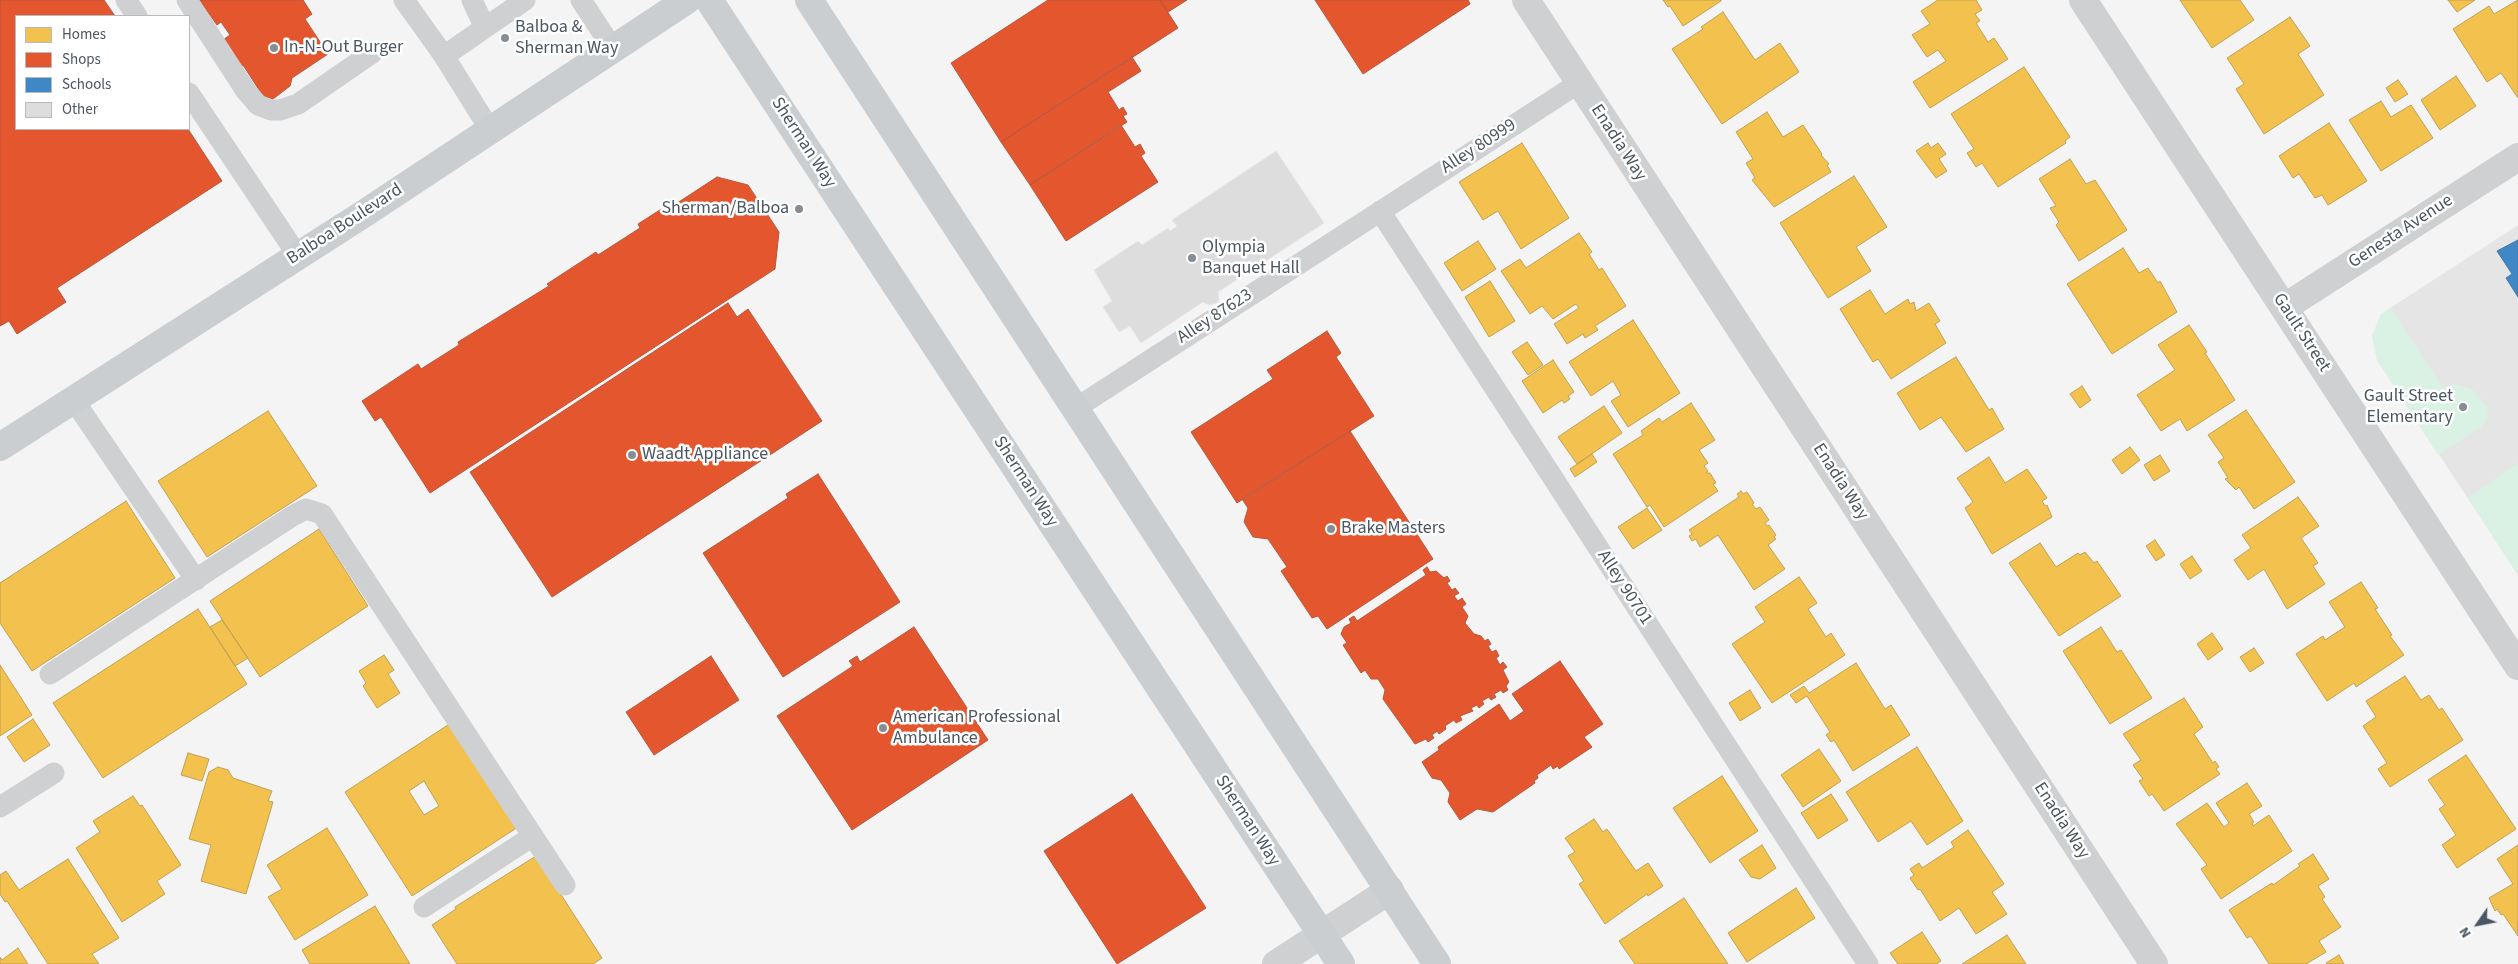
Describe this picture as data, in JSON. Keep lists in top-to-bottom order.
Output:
{
  "streets": {
    "main road": ["Sherman Way", "Balboa Boulevard"],
    "street": ["Enadia Way", "Genesta Avenue", "Gault Street"],
    "lane": ["Alley 80999", "Alley 87623", "Alley 90701"]
  },
  "crossings": [
    ["Enadia Way", "Alley 80999"],
    ["Alley 80999", "Alley 87623"],
    ["Alley 80999", "Alley 90701"],
    ["Genesta Avenue", "Gault Street"],
    ["Alley 87623", "Alley 90701"]
  ],
  "places": [
    "Balboa & Sherman Way",
    "In-N-Out Burger",
    "Sherman/Balboa",
    "Olympia Banquet Hall",
    "Gault Street Elementary",
    "Waadt Appliance",
    "Brake Masters",
    "American Professional Ambulance"
  ],
  "legend": [
    "Homes",
    "Shops",
    "Schools",
    "Other"
  ],
  "north": "bottom left"
}
